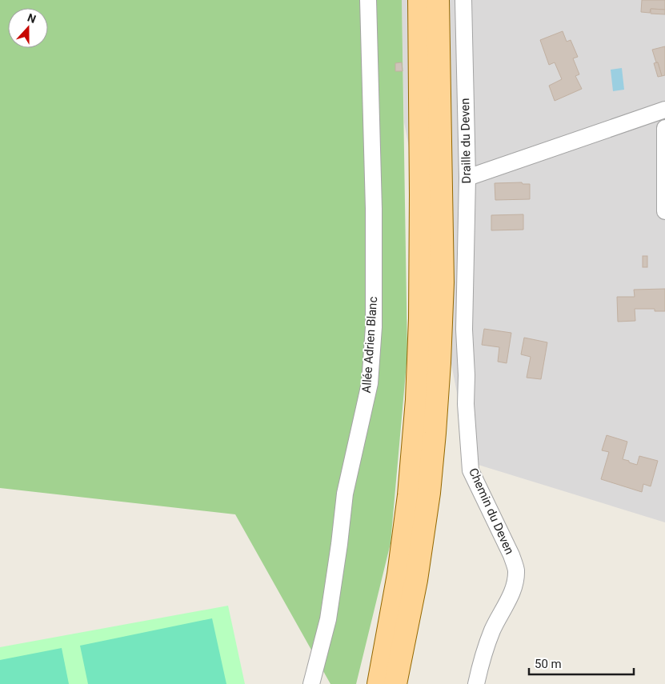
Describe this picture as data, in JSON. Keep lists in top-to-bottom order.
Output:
{
  "streets": {
    "street": ["Draille du Deven", "Allée Adrien Blanc", "Chemin du Deven"]
  },
  "crossings": [
    ["Draille du Deven", "Chemin du Deven"]
  ],
  "scale_bar": "50 m",
  "north": "top"
}
